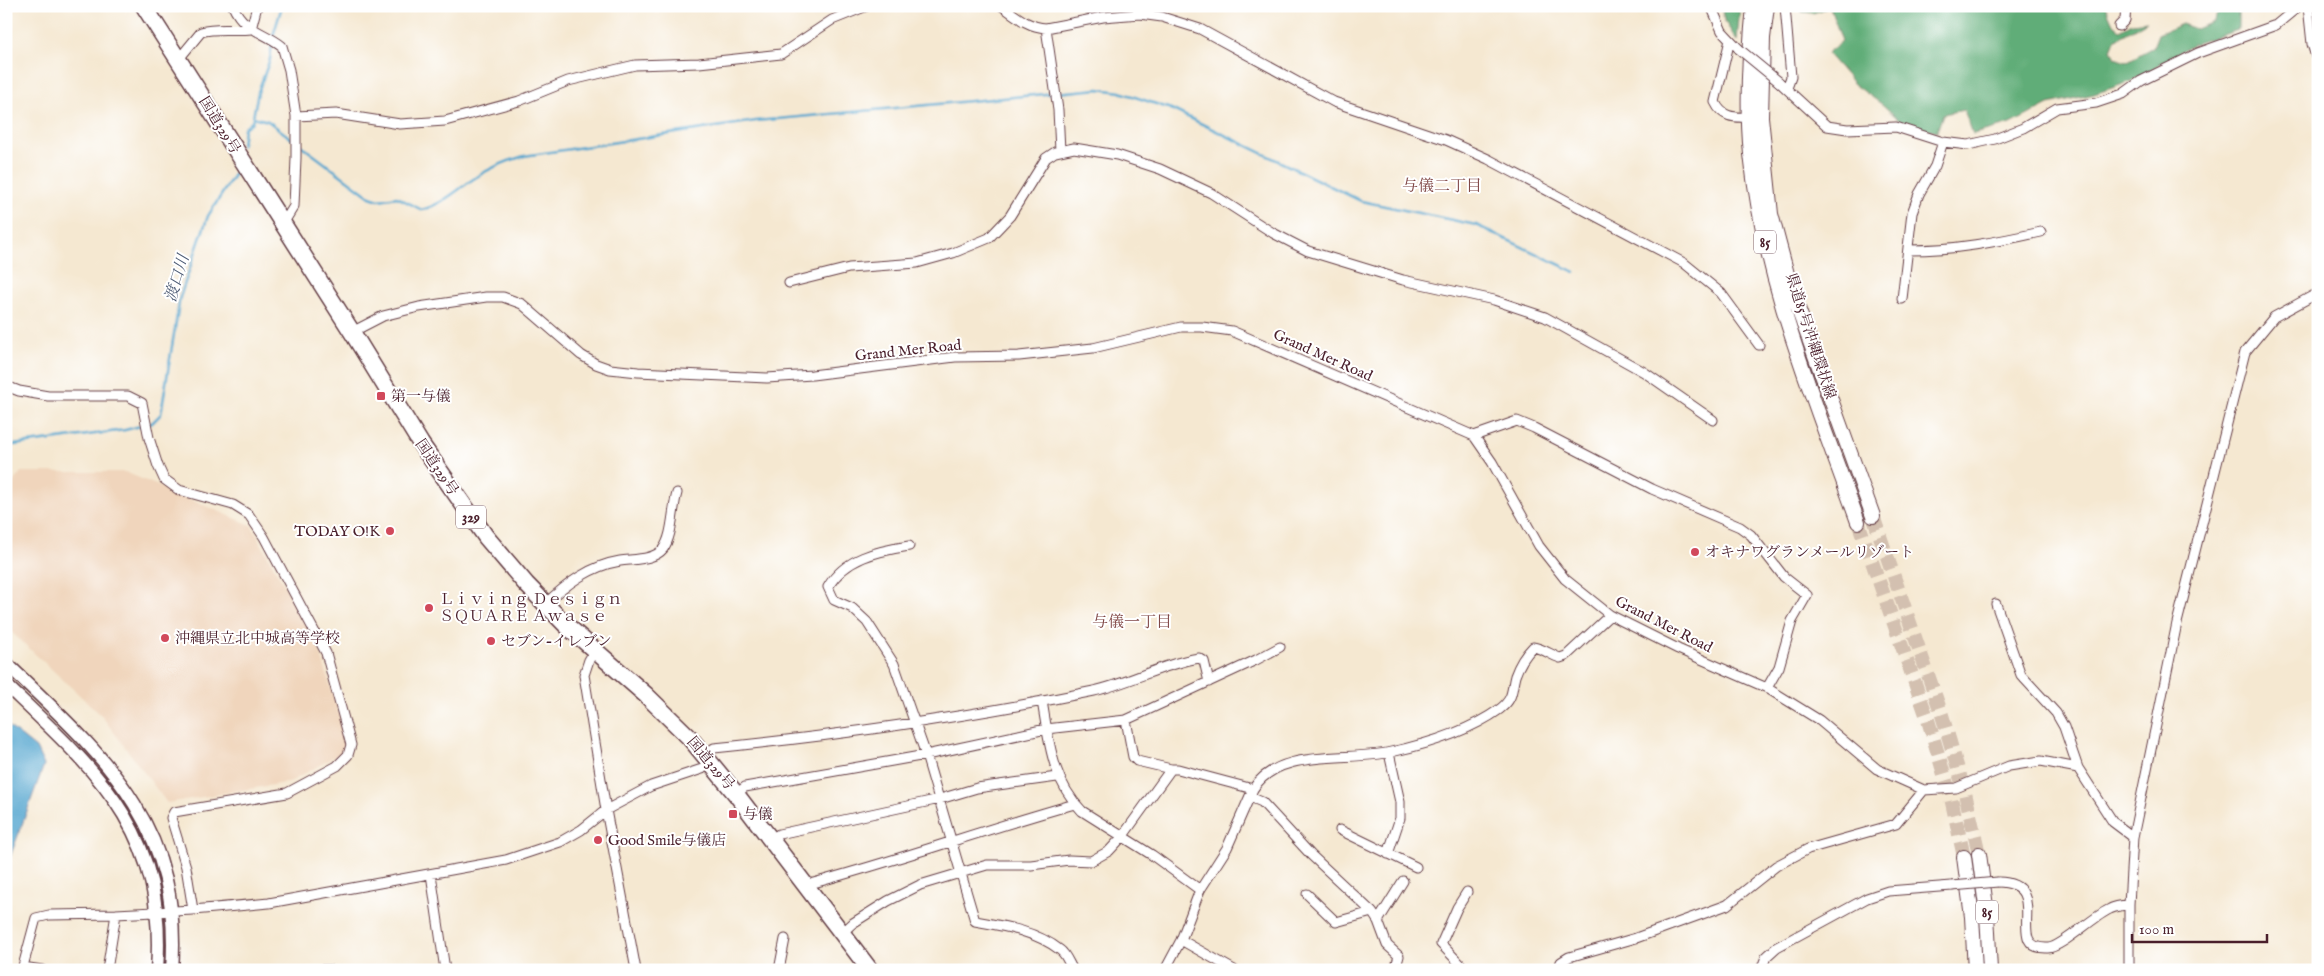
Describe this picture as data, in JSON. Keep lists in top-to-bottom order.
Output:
{
  "streets": {
    "highway": ["国道329号", "329"],
    "main road": ["85", "県道85号沖縄環状線"],
    "street": ["Grand Mer Road"]
  },
  "crossings": [
    ["国道329号", "Grand Mer Road"]
  ],
  "districts": ["与儀二丁目", "与儀一丁目"],
  "water": ["渡口川"],
  "places": {
    "transit": ["第一与儀", "与儀"],
    "other": [
      "TODAY O!K",
      "オキナワグランメールリゾート",
      "Ｌｉｖｉｎｇ Ｄｅｓｉｇｎ ＳＱＵＡＲＥ Ａｗａｓｅ",
      "沖縄県立北中城高等学校",
      "セブン-イレブン",
      "Good Smile与儀店"
    ]
  },
  "scale_bar": "100 m"
}
